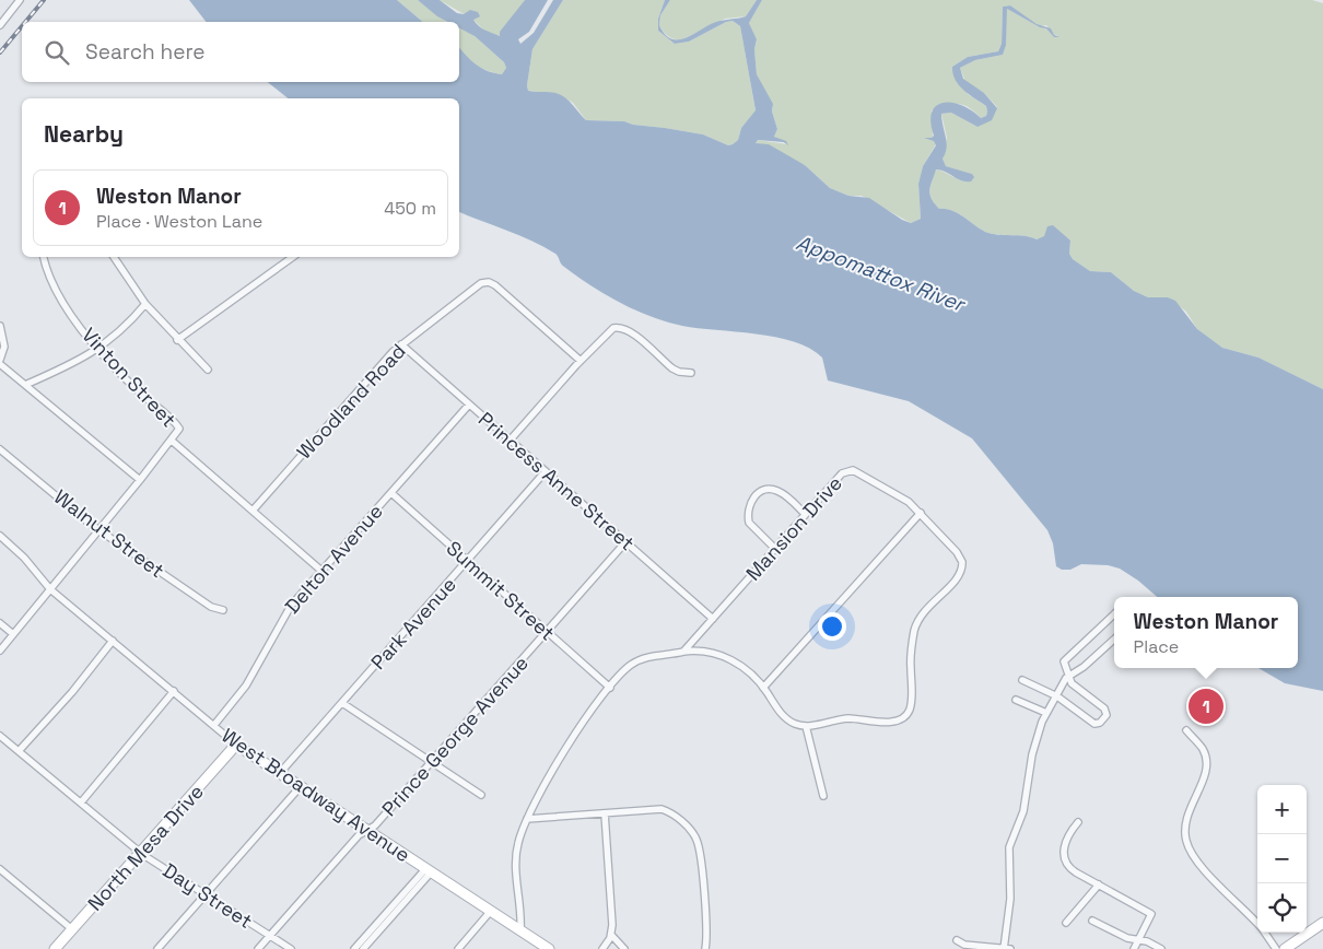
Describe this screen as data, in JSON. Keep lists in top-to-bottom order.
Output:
{
  "streets": {
    "main road": ["West Broadway Avenue", "North Mesa Drive"],
    "street": [
      "Vinton Street",
      "Woodland Road",
      "Princess Anne Street",
      "Mansion Drive",
      "Walnut Street",
      "Delton Avenue",
      "Summit Street",
      "Park Avenue",
      "Prince George Avenue",
      "Day Street"
    ]
  },
  "crossings": [
    ["Vinton Street", "Woodland Road"],
    ["Vinton Street", "Delton Avenue"],
    ["Woodland Road", "Princess Anne Street"],
    ["Princess Anne Street", "Mansion Drive"],
    ["Princess Anne Street", "Delton Avenue"],
    ["Princess Anne Street", "Park Avenue"],
    ["Princess Anne Street", "Prince George Avenue"],
    ["Delton Avenue", "Summit Street"],
    ["Delton Avenue", "West Broadway Avenue"],
    ["Summit Street", "Park Avenue"],
    ["Summit Street", "Prince George Avenue"],
    ["Park Avenue", "West Broadway Avenue"],
    ["Prince George Avenue", "West Broadway Avenue"],
    ["Prince George Avenue", "Day Street"],
    ["West Broadway Avenue", "North Mesa Drive"],
    ["North Mesa Drive", "Day Street"]
  ],
  "water": ["Appomattox River"],
  "page": {
    "search": "Search here",
    "heading": "Nearby",
    "list": [
      {
        "mark": "1",
        "name": "Weston Manor",
        "note": "Place · Weston Lane",
        "value": "450 m"
      }
    ],
    "popup": ["Weston Manor", "Place"],
    "pins": "1",
    "map_buttons": ["+", "−"]
  }
}
